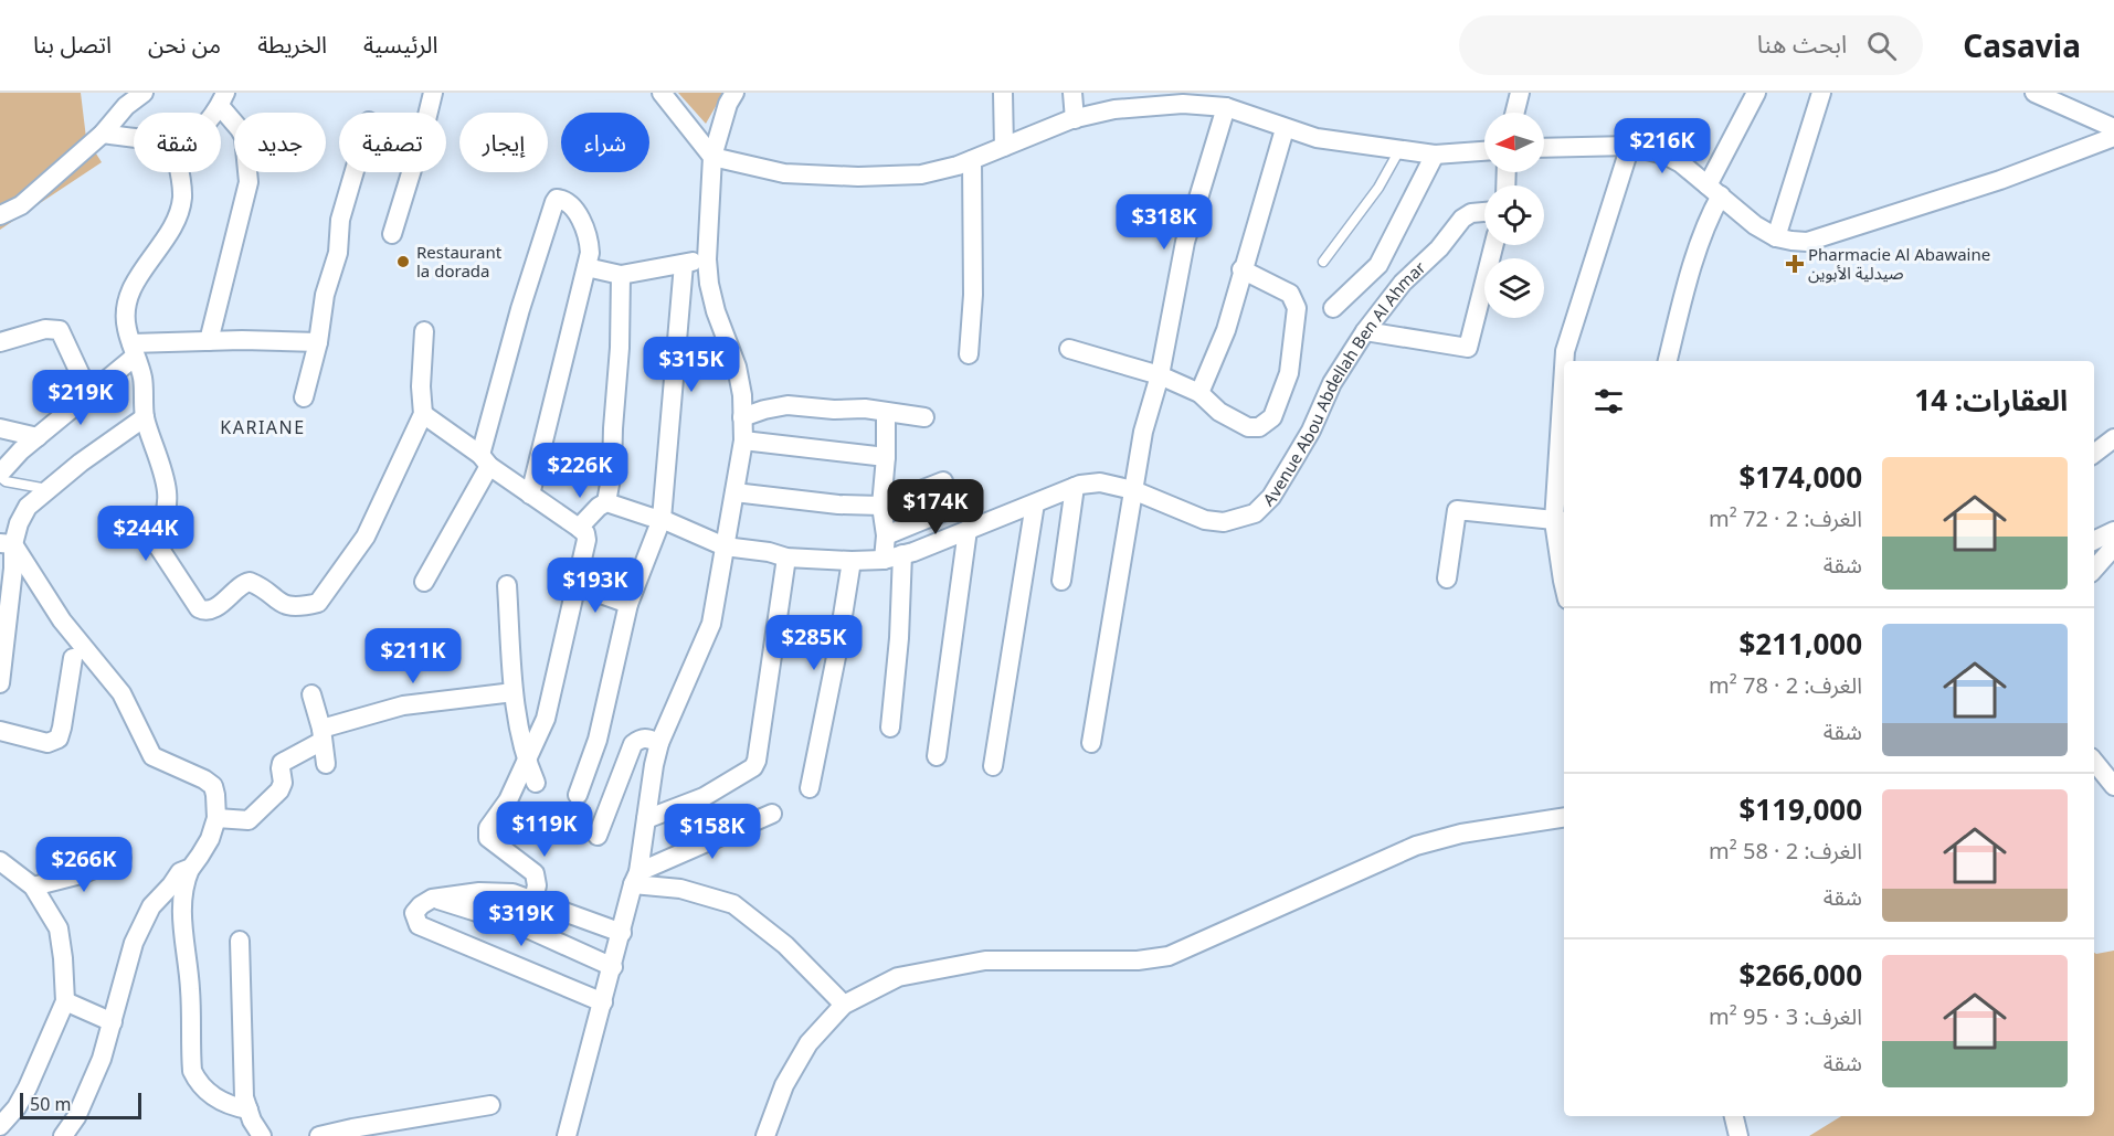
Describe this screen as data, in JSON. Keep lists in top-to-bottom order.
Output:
{
  "streets": {
    "street": ["Avenue Abou Abdellah Ben Al Ahmar"]
  },
  "districts": ["KARIANE"],
  "places": {
    "other": ["Restaurant la dorada"],
    "health": ["Pharmacie Al Abawaine صيدلية الأبوين"]
  },
  "scale_bar": "50 m",
  "north": "left",
  "page": {
    "header": "Casavia",
    "search": "ابحث هنا",
    "nav": [
      "الرئيسية",
      "الخريطة",
      "من نحن",
      "اتصل بنا"
    ],
    "chip": [
      "شراء",
      "إيجار",
      "تصفية",
      "جديد",
      "شقة"
    ],
    "price": [
      "$216K",
      "$318K",
      "$315K",
      "$219K",
      "$226K",
      "$174K",
      "$244K",
      "$193K",
      "$285K",
      "$211K",
      "$119K",
      "$158K",
      "$266K",
      "$319K"
    ],
    "heading": "العقارات: 14",
    "list": [
      {
        "name": "$174,000",
        "note": "الغرف: 2 · 72 m² · شقة"
      },
      {
        "name": "$211,000",
        "note": "الغرف: 2 · 78 m² · شقة"
      },
      {
        "name": "$119,000",
        "note": "الغرف: 2 · 58 m² · شقة"
      },
      {
        "name": "$266,000",
        "note": "الغرف: 3 · 95 m² · شقة"
      }
    ],
    "scale": "50 m"
  }
}
